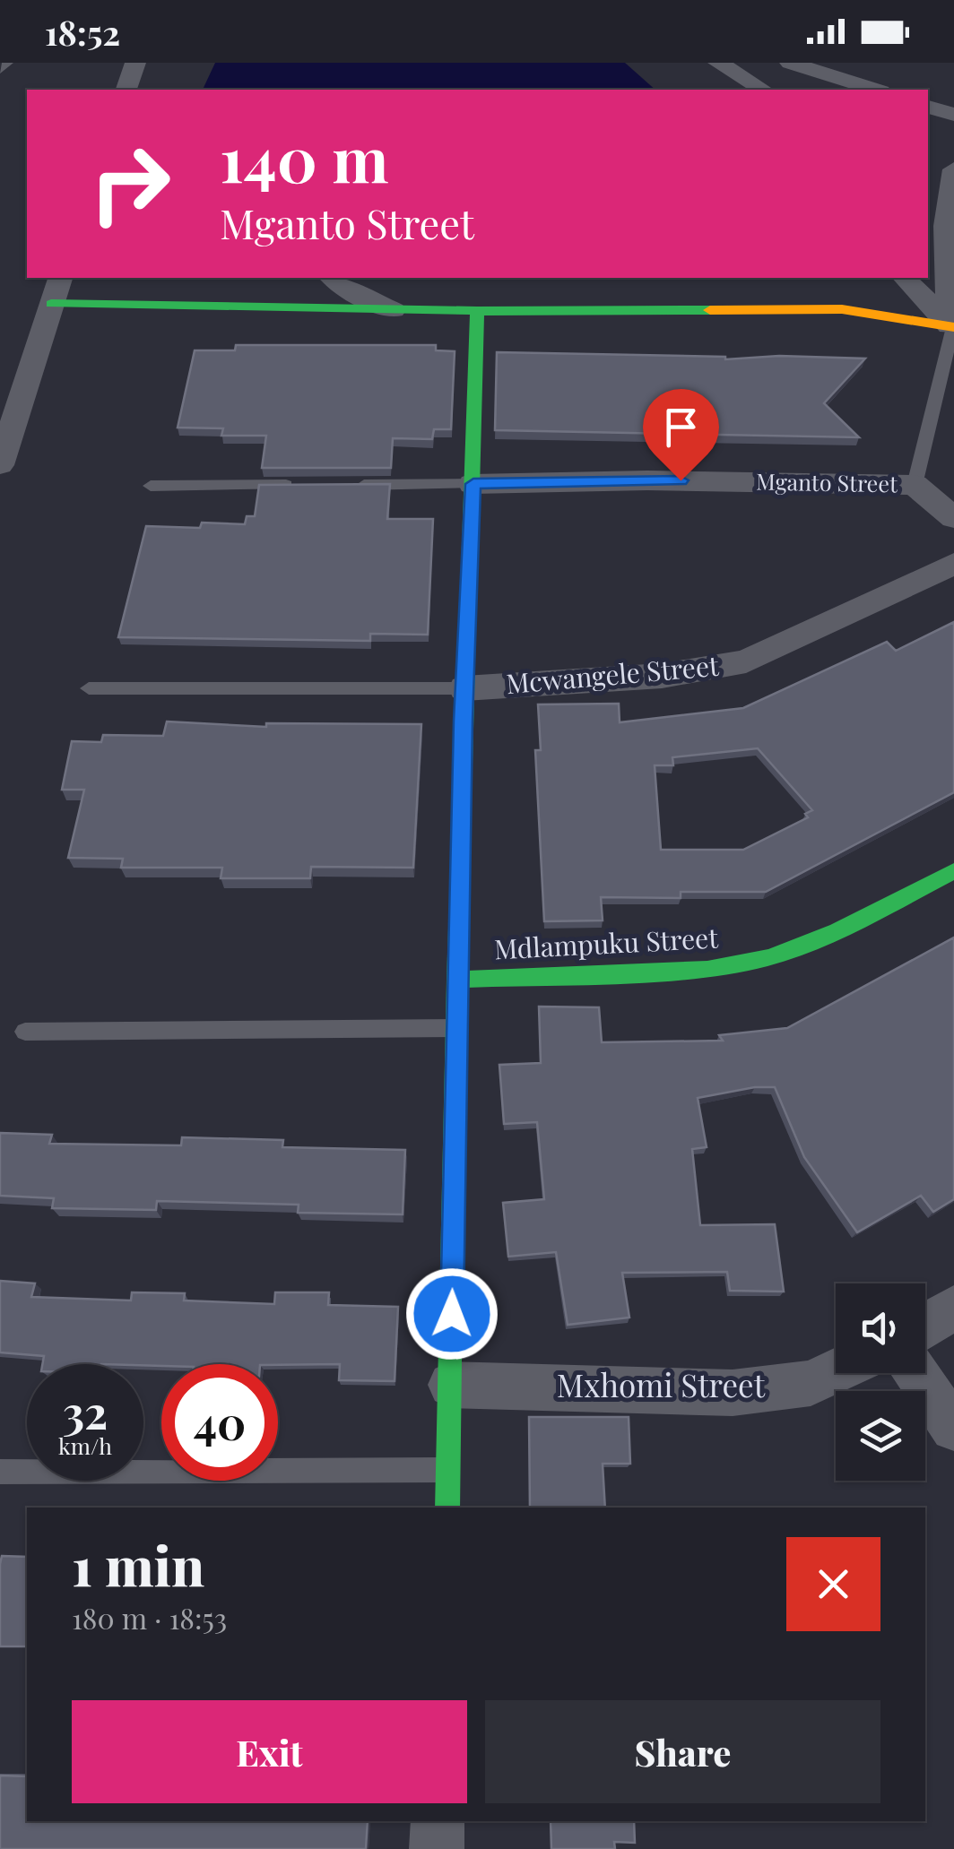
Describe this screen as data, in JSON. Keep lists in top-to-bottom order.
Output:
{
  "streets": {
    "street": [
      "Mganto Street",
      "Mcwangele Street",
      "Mdlampuku Street",
      "Mxhomi Street"
    ]
  },
  "page": {
    "status": "18:52",
    "turn": ["140 m", "Mganto Street"],
    "speed": "32 km/h",
    "limit": "40",
    "heading": ["1 min", "180 m · 18:53"],
    "buttons": ["Exit", "Share"]
  }
}
